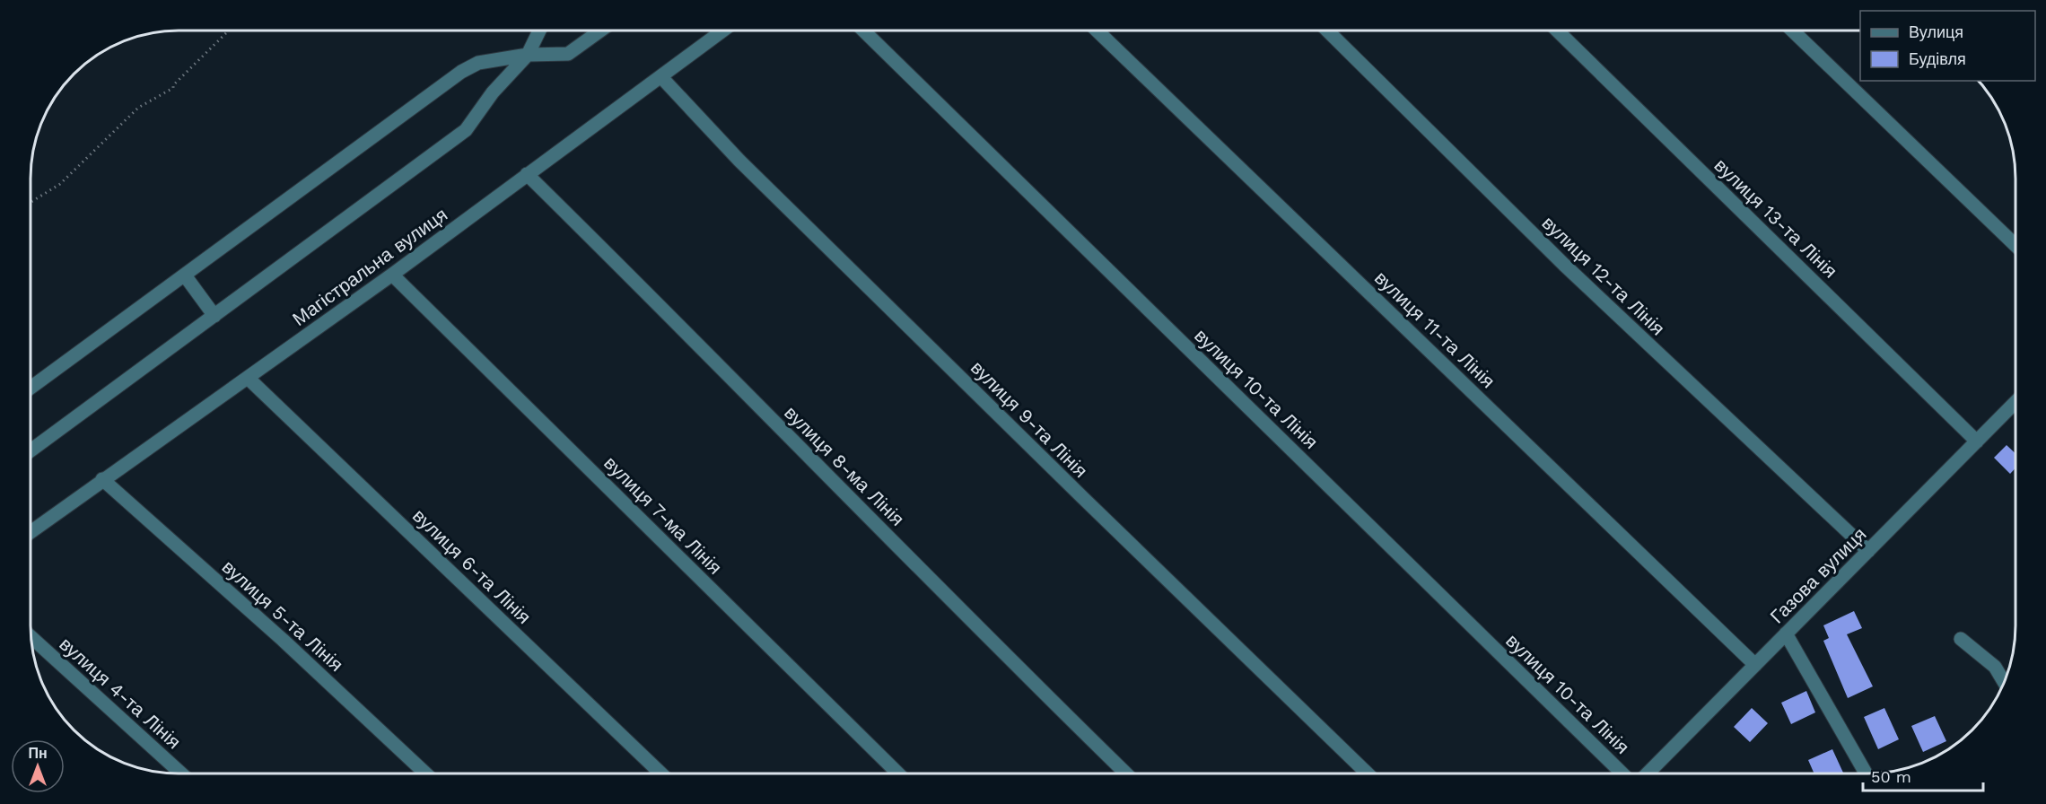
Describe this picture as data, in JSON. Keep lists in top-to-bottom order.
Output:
{
  "streets": {
    "street": [
      "вулиця 13-та Лінія",
      "Магістральна вулиця",
      "вулиця 12-та Лінія",
      "вулиця 11-та Лінія",
      "вулиця 10-та Лінія",
      "вулиця 9-та Лінія",
      "вулиця 8-ма Лінія",
      "вулиця 7-ма Лінія",
      "вулиця 6-та Лінія",
      "Газова вулиця",
      "вулиця 5-та Лінія",
      "вулиця 4-та Лінія"
    ]
  },
  "crossings": [
    ["вулиця 13-та Лінія", "Газова вулиця"],
    ["Магістральна вулиця", "вулиця 9-та Лінія"],
    ["Магістральна вулиця", "вулиця 8-ма Лінія"],
    ["Магістральна вулиця", "вулиця 7-ма Лінія"],
    ["Магістральна вулиця", "вулиця 6-та Лінія"],
    ["Магістральна вулиця", "вулиця 5-та Лінія"],
    ["вулиця 12-та Лінія", "Газова вулиця"],
    ["вулиця 11-та Лінія", "Газова вулиця"]
  ],
  "legend": ["Вулиця", "Будівля"],
  "scale_bar": "50 m",
  "north": "top"
}
